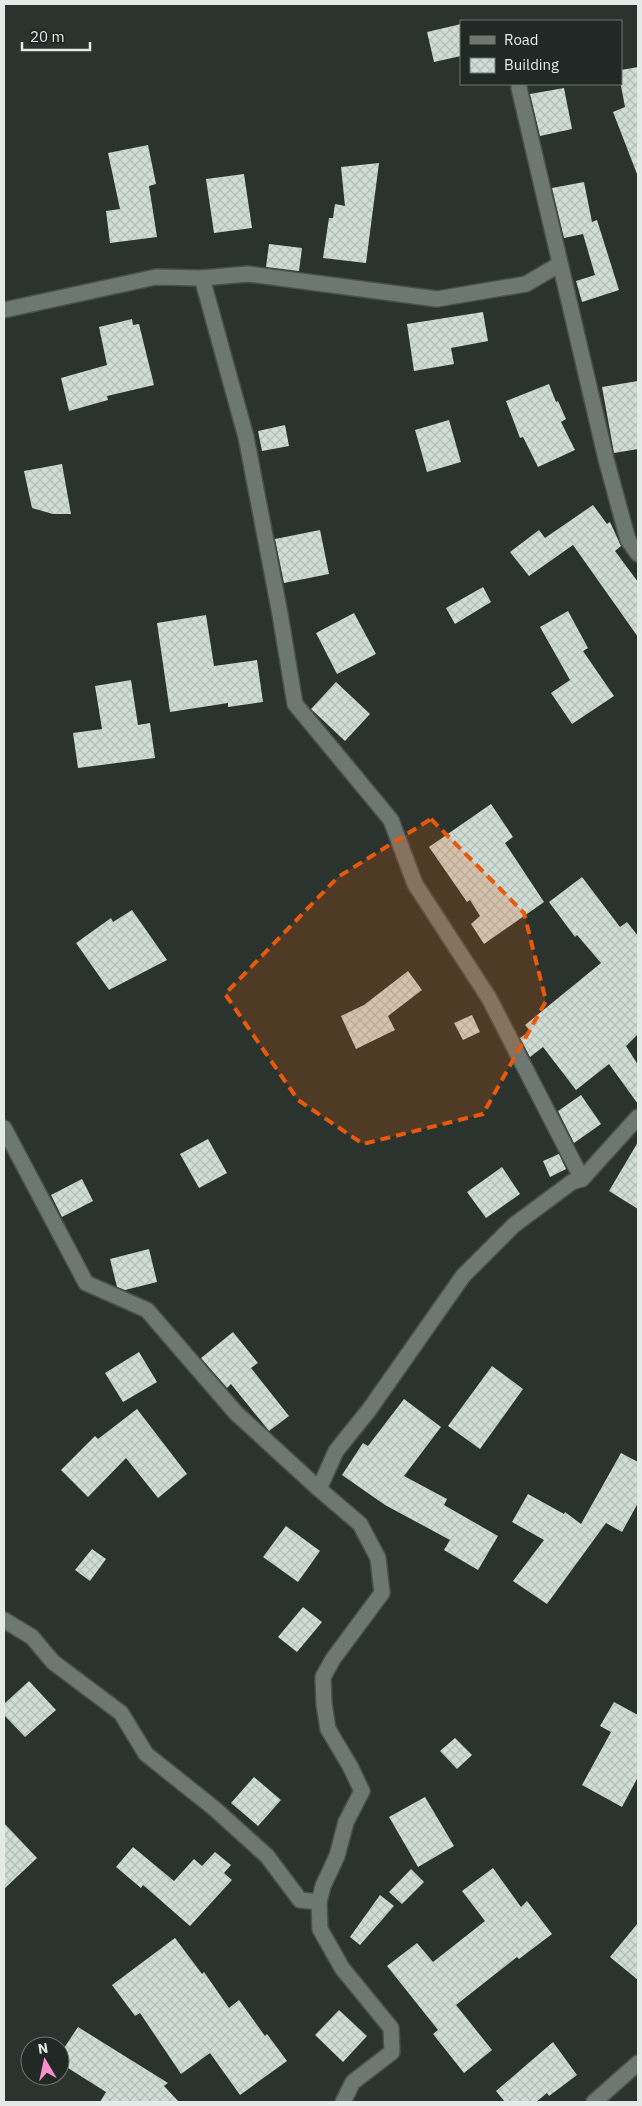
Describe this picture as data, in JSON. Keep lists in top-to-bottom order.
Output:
{
  "legend": ["Road", "Building"],
  "scale_bar": "20 m",
  "north": "top"
}
